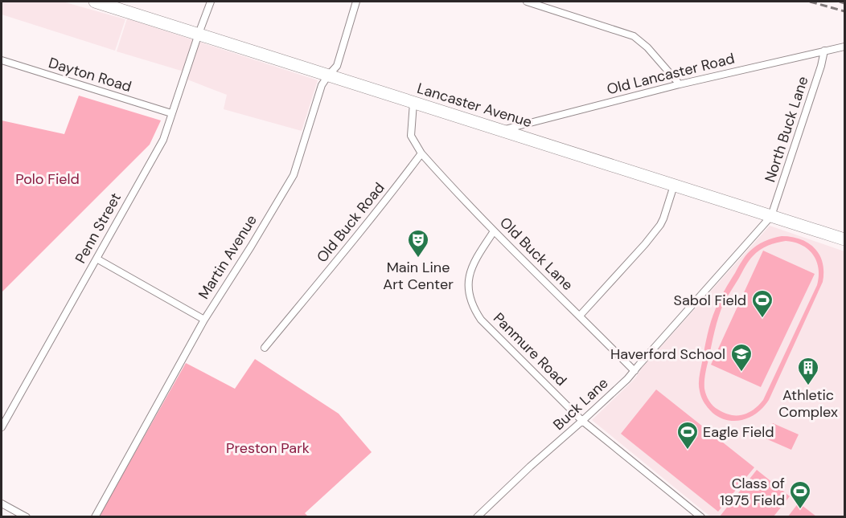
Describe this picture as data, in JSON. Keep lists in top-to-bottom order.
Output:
{
  "streets": {
    "highway": ["Lancaster Avenue"],
    "street": [
      "Old Lancaster Road",
      "Dayton Road",
      "North Buck Lane",
      "Old Buck Road",
      "Penn Street",
      "Old Buck Lane",
      "Martin Avenue",
      "Panmure Road",
      "Buck Lane"
    ]
  },
  "crossings": [
    ["Old Lancaster Road", "Lancaster Avenue"],
    ["Old Lancaster Road", "North Buck Lane"],
    ["Dayton Road", "Penn Street"],
    ["Lancaster Avenue", "North Buck Lane"],
    ["Lancaster Avenue", "Penn Street"],
    ["Lancaster Avenue", "Martin Avenue"],
    ["Lancaster Avenue", "Buck Lane"],
    ["North Buck Lane", "Buck Lane"],
    ["Old Buck Road", "Old Buck Lane"],
    ["Old Buck Lane", "Panmure Road"],
    ["Old Buck Lane", "Buck Lane"],
    ["Panmure Road", "Buck Lane"]
  ],
  "parks": ["Polo Field", "Preston Park"],
  "places": {
    "theatre": ["Main Line Art Center"],
    "sports": ["Sabol Field", "Eagle Field", "Class of 1975 Field"],
    "school or university": ["Haverford School"],
    "building": ["Athletic Complex"]
  }
}
